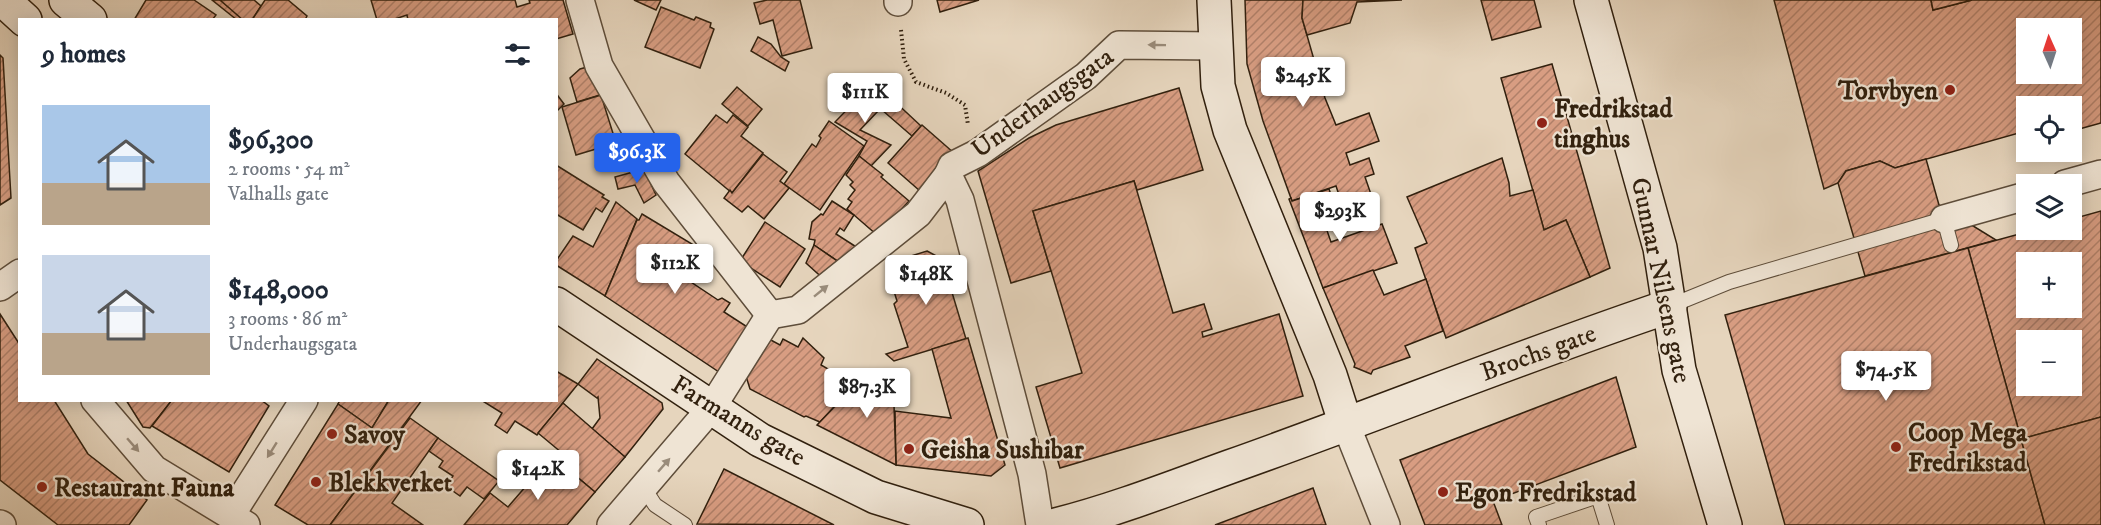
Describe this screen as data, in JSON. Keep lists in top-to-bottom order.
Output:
{
  "streets": {
    "street": [
      "Underhaugsgata",
      "Gunnar Nilsens gate",
      "Brochs gate",
      "Farmanns gate"
    ]
  },
  "crossings": [
    ["Gunnar Nilsens gate", "Brochs gate"]
  ],
  "places": [
    "Torvbyen",
    "Fredrikstad tinghus",
    "Savoy",
    "Coop Mega Fredrikstad",
    "Geisha Sushibar",
    "Blekkverket",
    "Restaurant Fauna",
    "Egon Fredrikstad"
  ],
  "north": "top",
  "page": {
    "map_buttons": ["+", "−"],
    "heading": "9 homes",
    "price": [
      "$245K",
      "$111K",
      "$96.3K",
      "$293K",
      "$112K",
      "$148K",
      "$74.5K",
      "$87.3K",
      "$142K"
    ],
    "list": [
      {
        "name": "$96,300",
        "note": "2 rooms · 54 m² · Valhalls gate"
      },
      {
        "name": "$148,000",
        "note": "3 rooms · 86 m² · Underhaugsgata"
      }
    ]
  }
}
